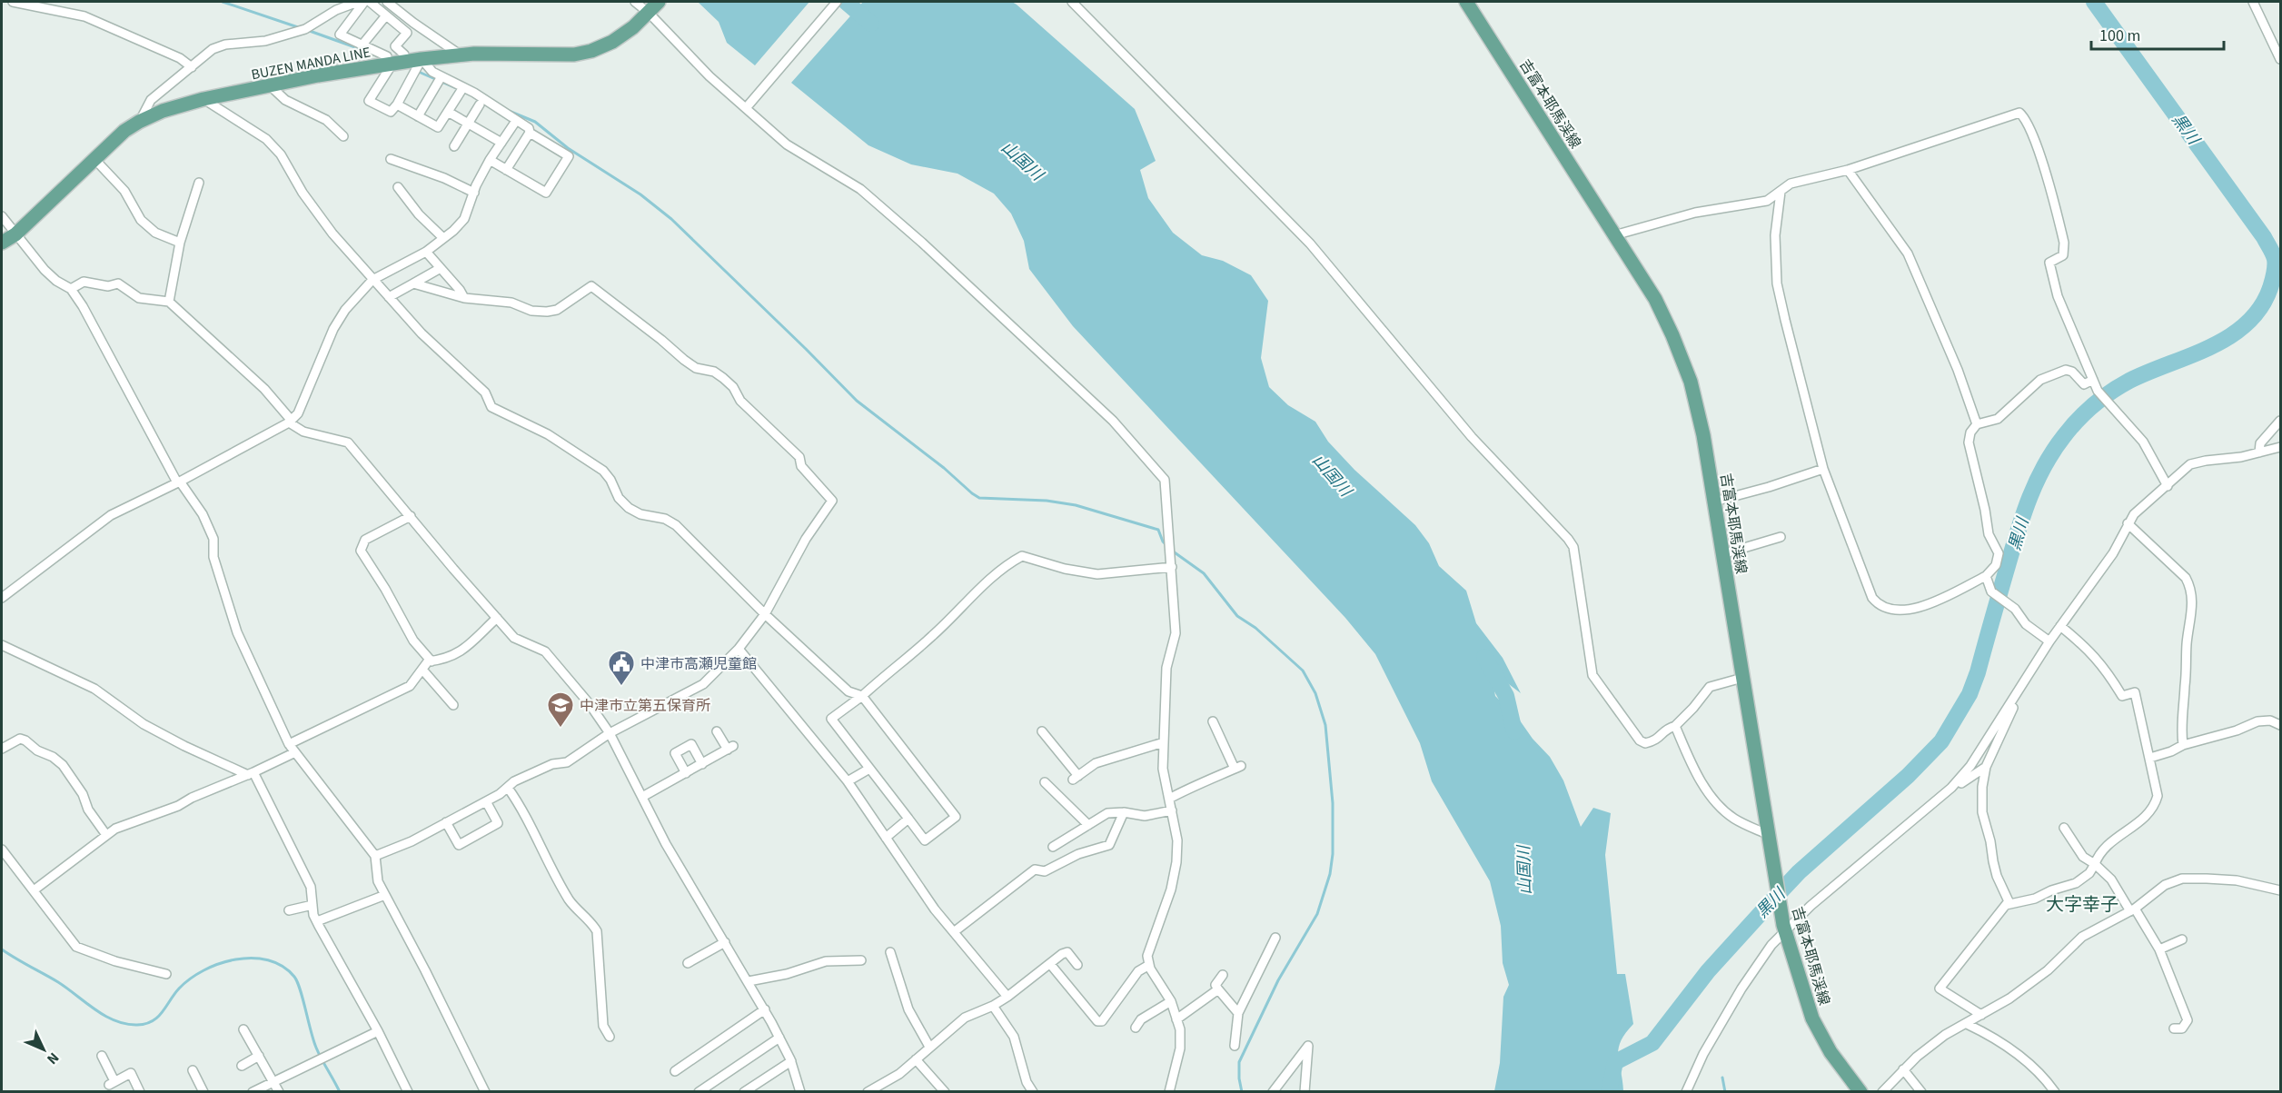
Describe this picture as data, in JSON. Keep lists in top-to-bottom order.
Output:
{
  "streets": {
    "main road": ["BUZEN MANDA LINE", "吉富本耶馬渓線"]
  },
  "districts": ["大字幸子"],
  "water": ["黒川", "山国川"],
  "places": {
    "public building": ["中津市高瀬児童館"],
    "school or university": ["中津市立第五保育所"]
  },
  "scale_bar": "100 m",
  "north": "bottom right"
}
